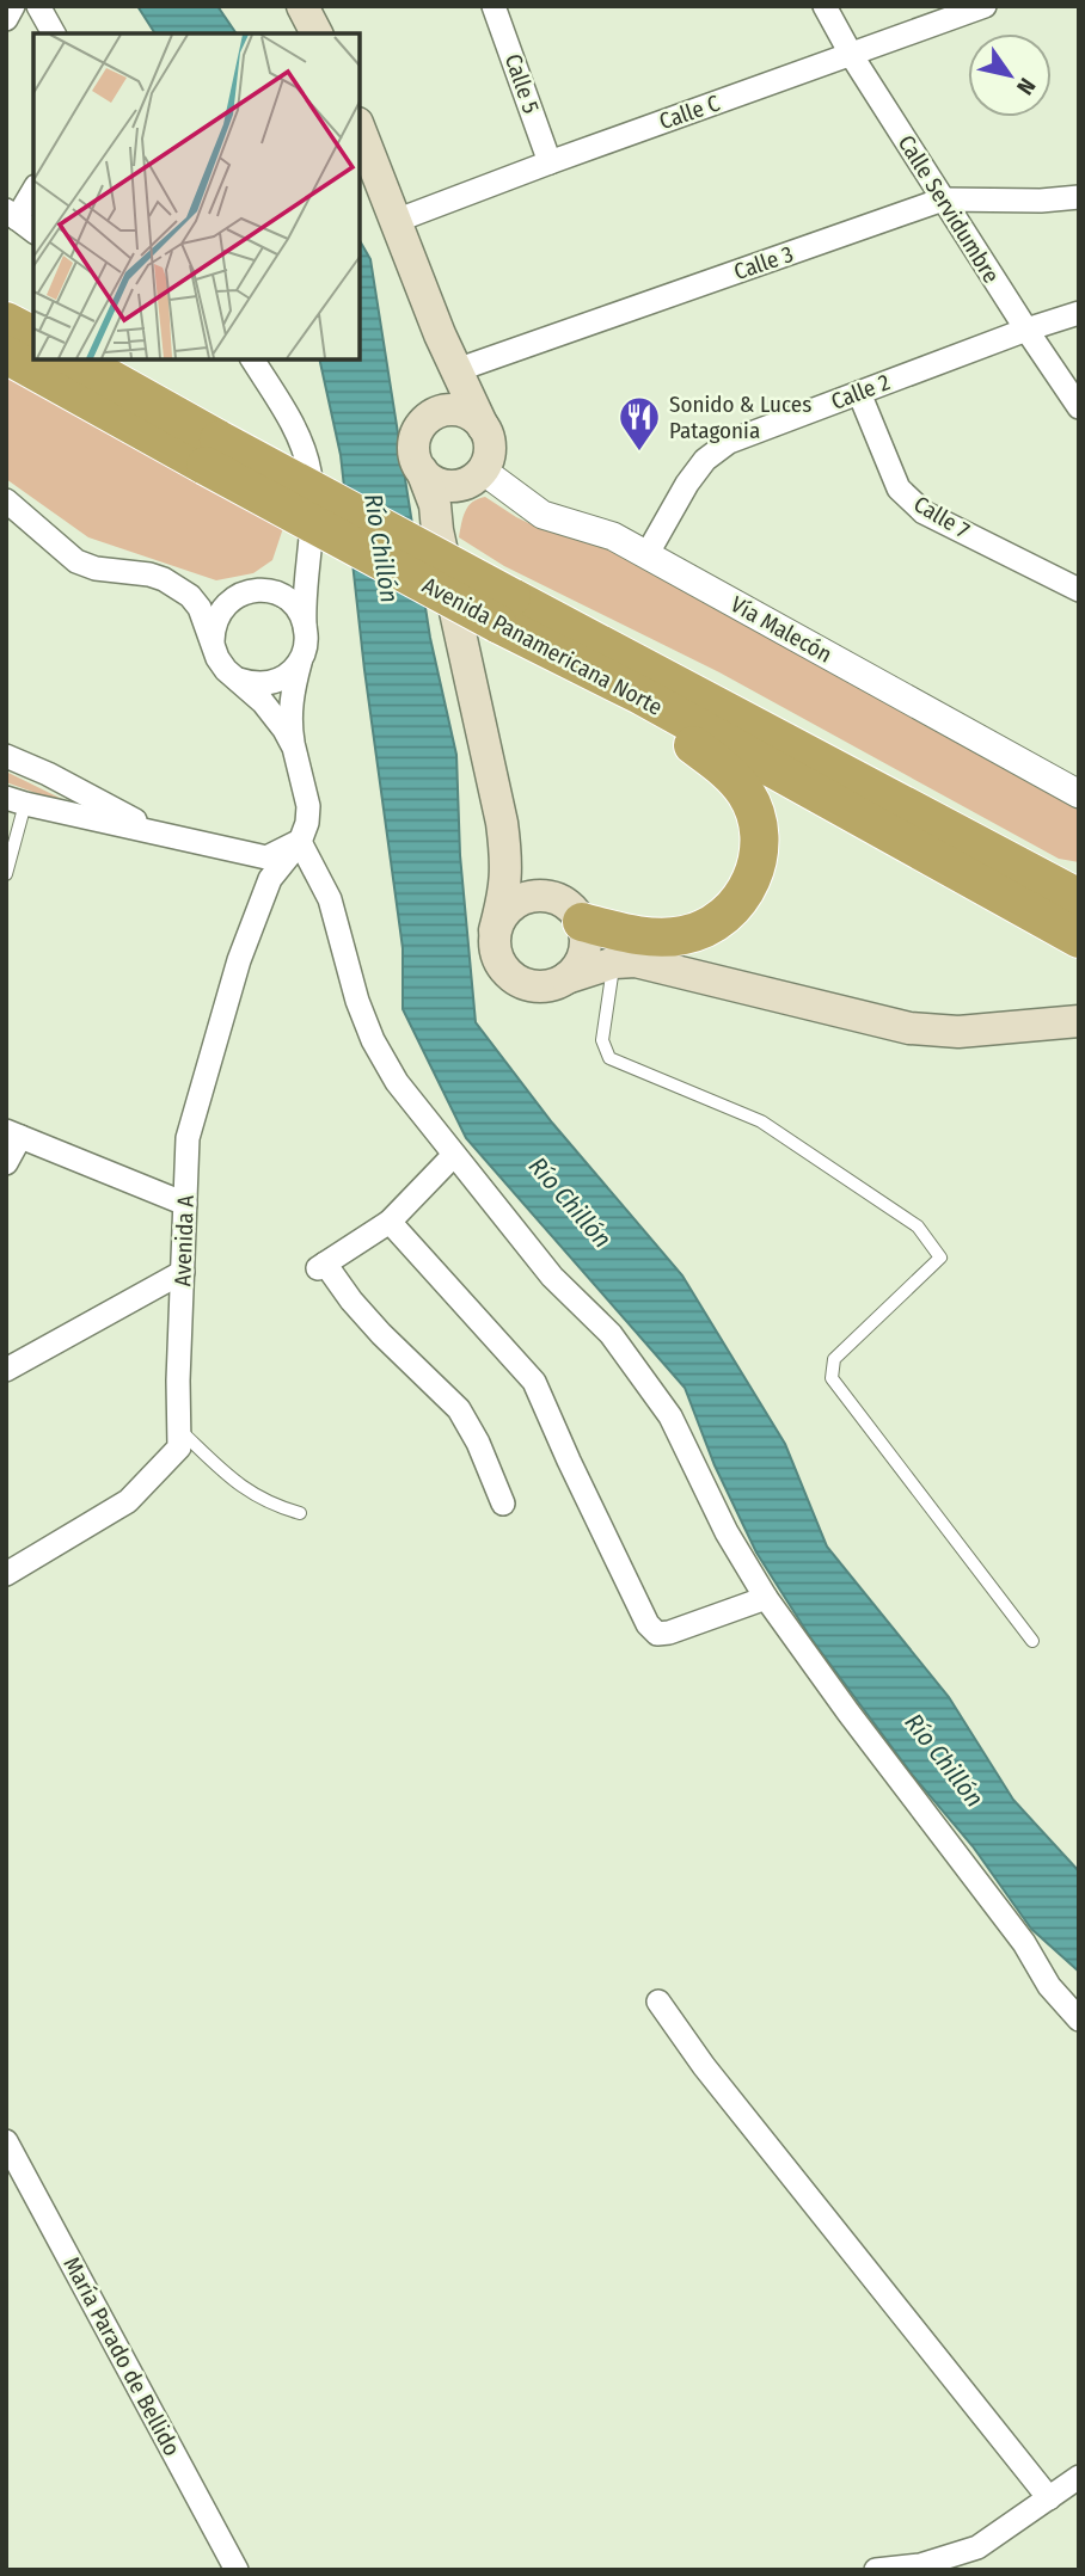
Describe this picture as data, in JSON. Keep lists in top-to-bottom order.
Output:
{
  "streets": {
    "highway": ["Avenida Panamericana Norte"],
    "street": [
      "Calle 5",
      "Calle C",
      "Calle Servidumbre",
      "Calle 3",
      "Calle 2",
      "Calle 7",
      "Vía Malecón",
      "Avenida A",
      "María Parado de Bellido"
    ]
  },
  "crossings": [
    ["Calle 5", "Calle C"],
    ["Calle C", "Calle Servidumbre"],
    ["Calle Servidumbre", "Calle 3"],
    ["Calle Servidumbre", "Calle 2"],
    ["Calle 2", "Calle 7"],
    ["Calle 2", "Vía Malecón"]
  ],
  "water": ["Río Chillón"],
  "places": {
    "restaurant": ["Sonido & Luces Patagonia"]
  },
  "north": "bottom right"
}
